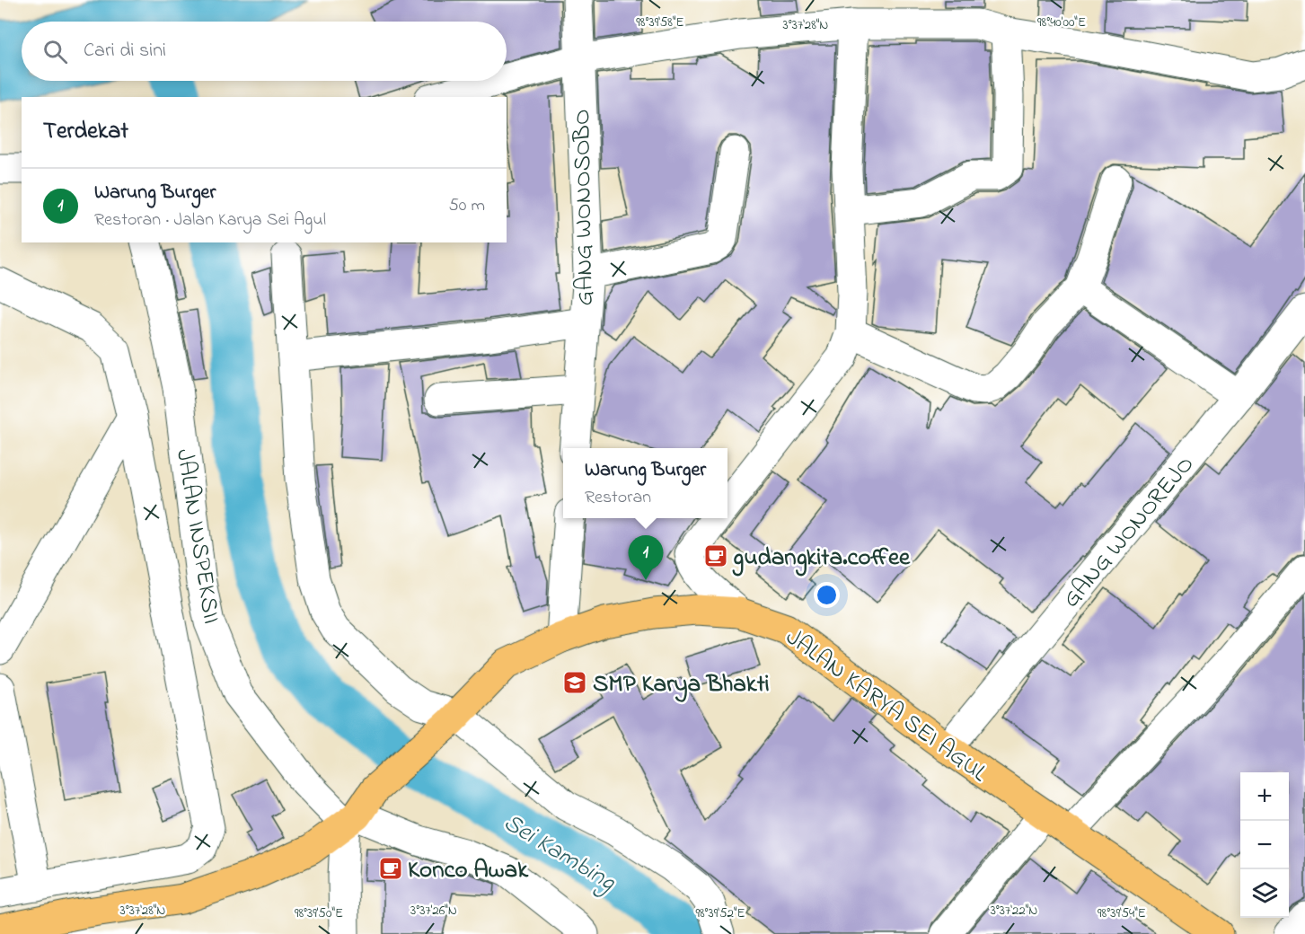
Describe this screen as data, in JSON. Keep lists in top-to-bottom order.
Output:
{
  "streets": {
    "main road": ["JALAN KARYA SEI AGUL"],
    "street": ["GANG WONOSOBO", "GANG WONOREJO", "JALAN INSPEKSII"]
  },
  "crossings": [
    ["GANG WONOREJO", "JALAN KARYA SEI AGUL"],
    ["JALAN INSPEKSII", "JALAN KARYA SEI AGUL"]
  ],
  "water": ["Sei Kambing"],
  "places": {
    "cafe": ["gudangkita.coffee", "Konco Awak"],
    "school or university": ["SMP Karya Bhakti"]
  },
  "page": {
    "search": "Cari di sini",
    "heading": "Terdekat",
    "list": [
      {
        "mark": "1",
        "name": "Warung Burger",
        "note": "Restoran · Jalan Karya Sei Agul",
        "value": "50 m"
      }
    ],
    "popup": ["Warung Burger", "Restoran"],
    "pins": "1",
    "map_buttons": ["+", "−"]
  },
  "coordinates": [
    "98°40'00\"E",
    "98°39'58\"E",
    "3°37'28\"N",
    "3°37'26\"N",
    "3°37'22\"N",
    "98°39'50\"E",
    "98°39'52\"E",
    "98°39'54\"E"
  ]
}
